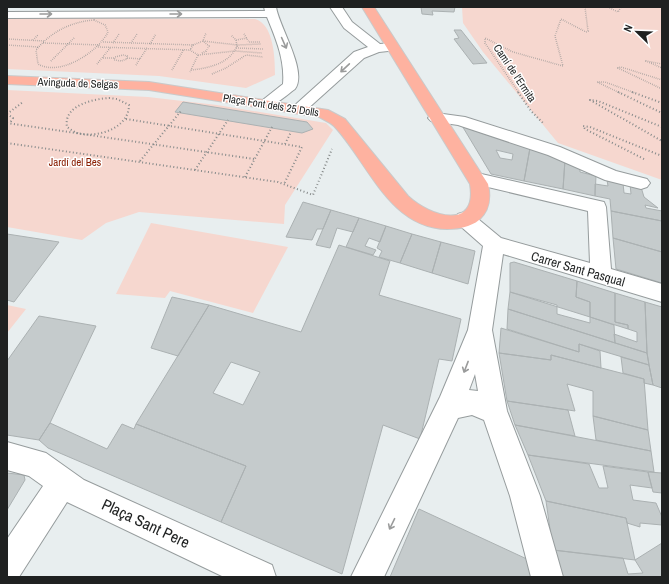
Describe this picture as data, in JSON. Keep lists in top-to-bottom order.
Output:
{
  "streets": {
    "main road": ["Avinguda de Selgas", "Plaça Font dels 25 Dolls"],
    "street": ["Carrer Sant Pasqual", "Plaça Sant Pere"],
    "path": ["Camí de l'Ermita"]
  },
  "crossings": [
    ["Avinguda de Selgas", "Plaça Font dels 25 Dolls"]
  ],
  "parks": ["Jardí del Bes"],
  "north": "top left"
}
